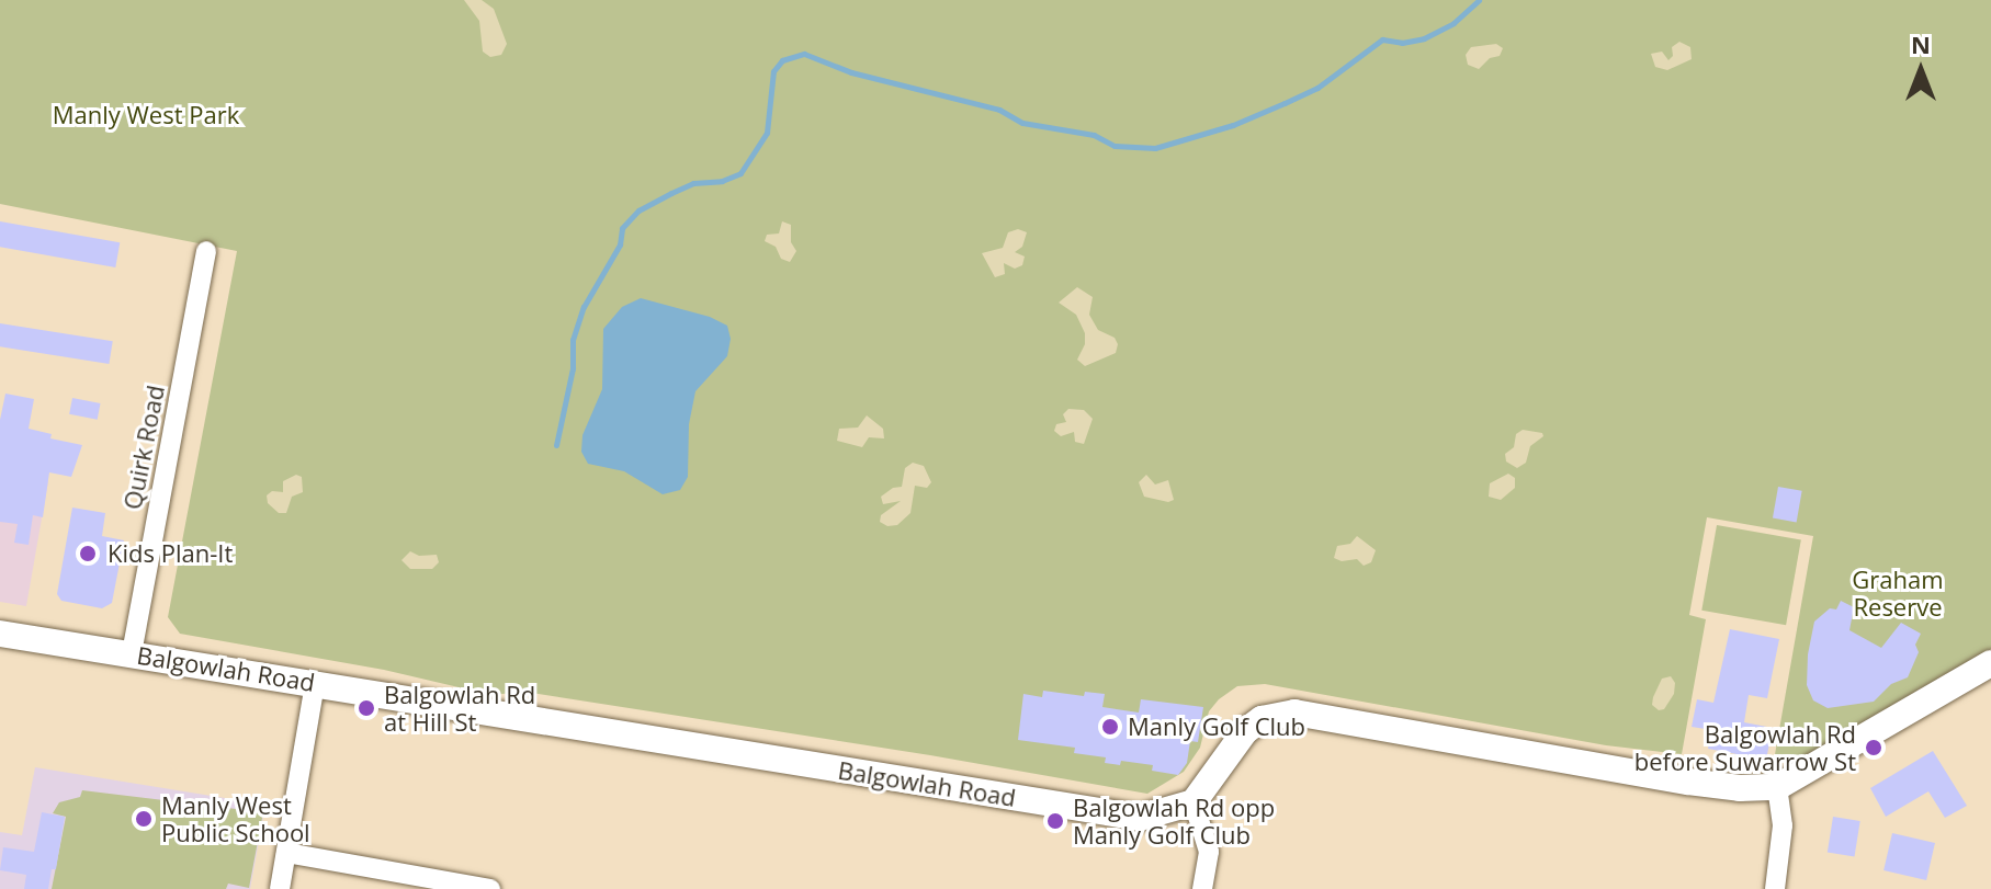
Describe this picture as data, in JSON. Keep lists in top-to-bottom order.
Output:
{
  "streets": {
    "street": ["Quirk Road", "Balgowlah Road"]
  },
  "crossings": [
    ["Quirk Road", "Balgowlah Road"]
  ],
  "parks": ["Manly West Park", "Graham Reserve"],
  "places": [
    "Kids Plan-It",
    "Balgowlah Rd at Hill St",
    "Manly Golf Club",
    "Balgowlah Rd before Suwarrow St",
    "Manly West Public School",
    "Balgowlah Rd opp Manly Golf Club"
  ],
  "north": "top"
}
